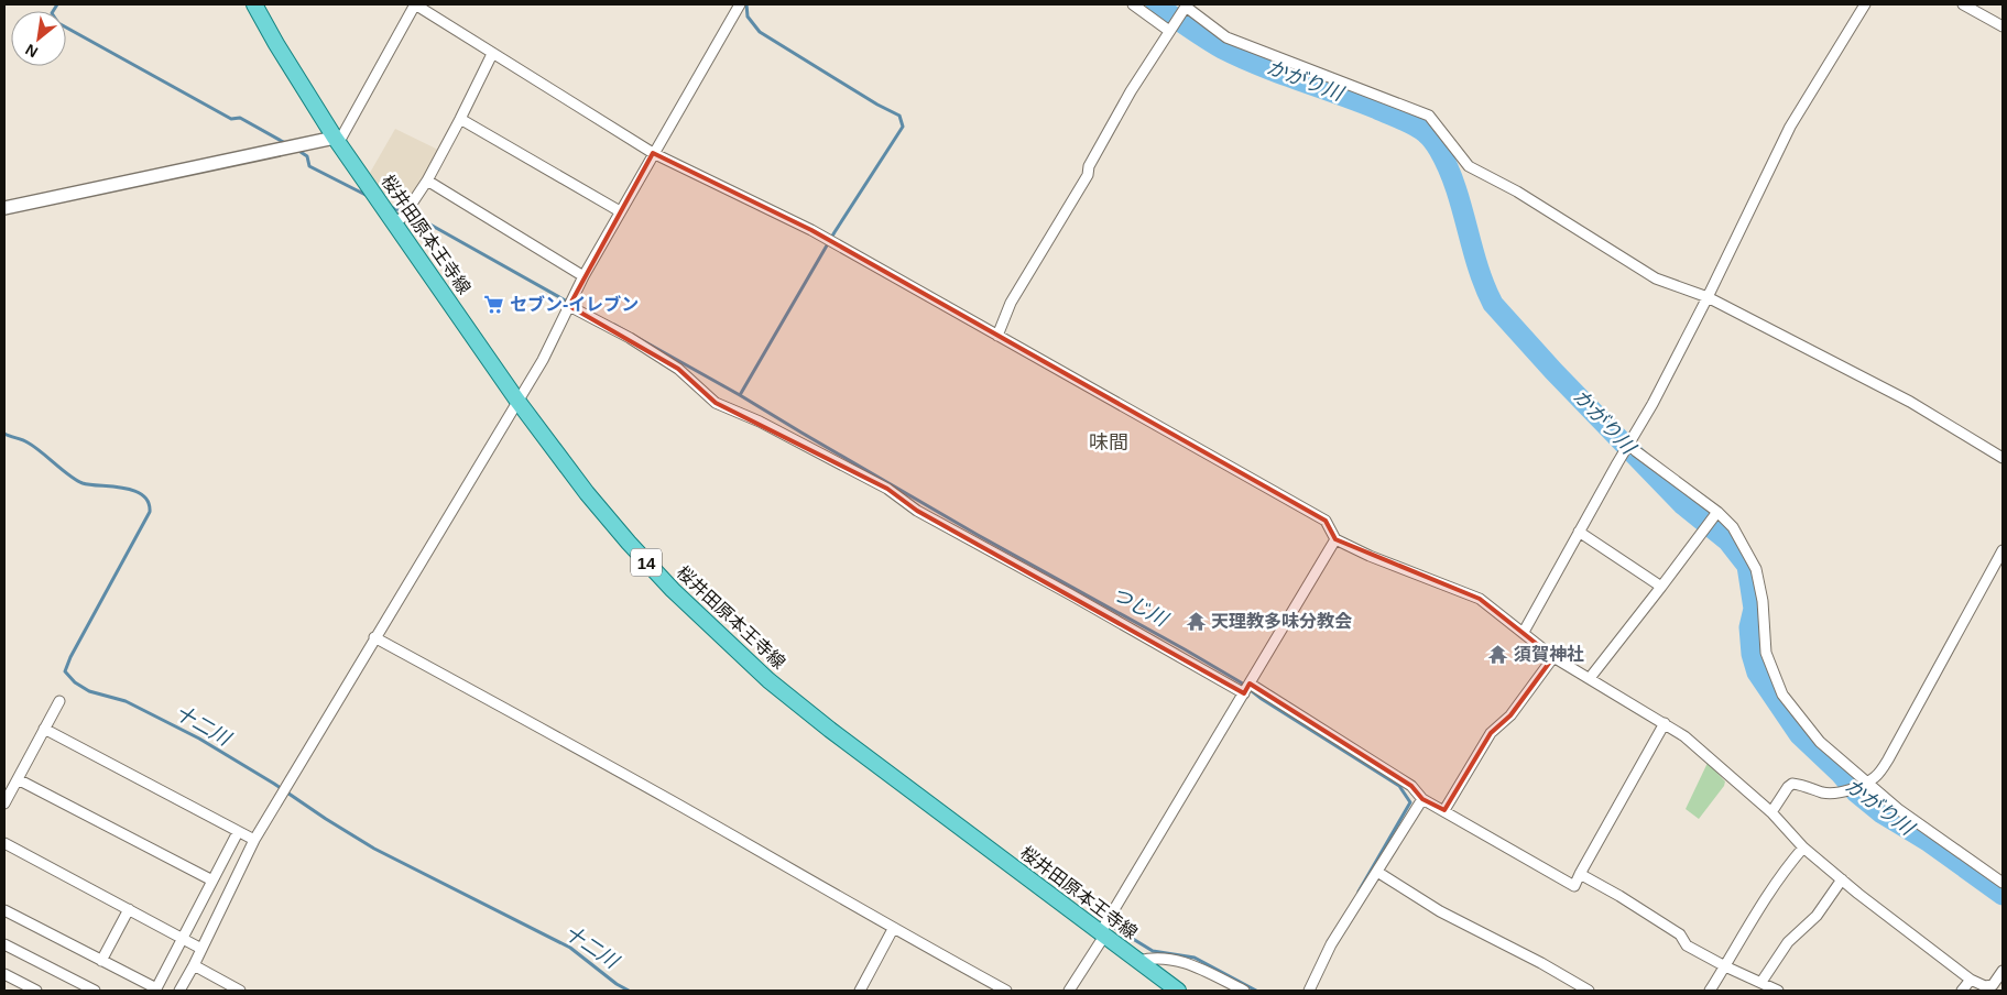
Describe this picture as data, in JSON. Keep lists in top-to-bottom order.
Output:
{
  "streets": {
    "main road": ["桜井田原本王寺線", "14"]
  },
  "districts": ["味間"],
  "water": ["かがり川", "つじ川", "十二川"],
  "places": {
    "supermarket": ["セブン-イレブン"],
    "temple": ["天理教多味分教会", "須賀神社"]
  },
  "north": "bottom left"
}
